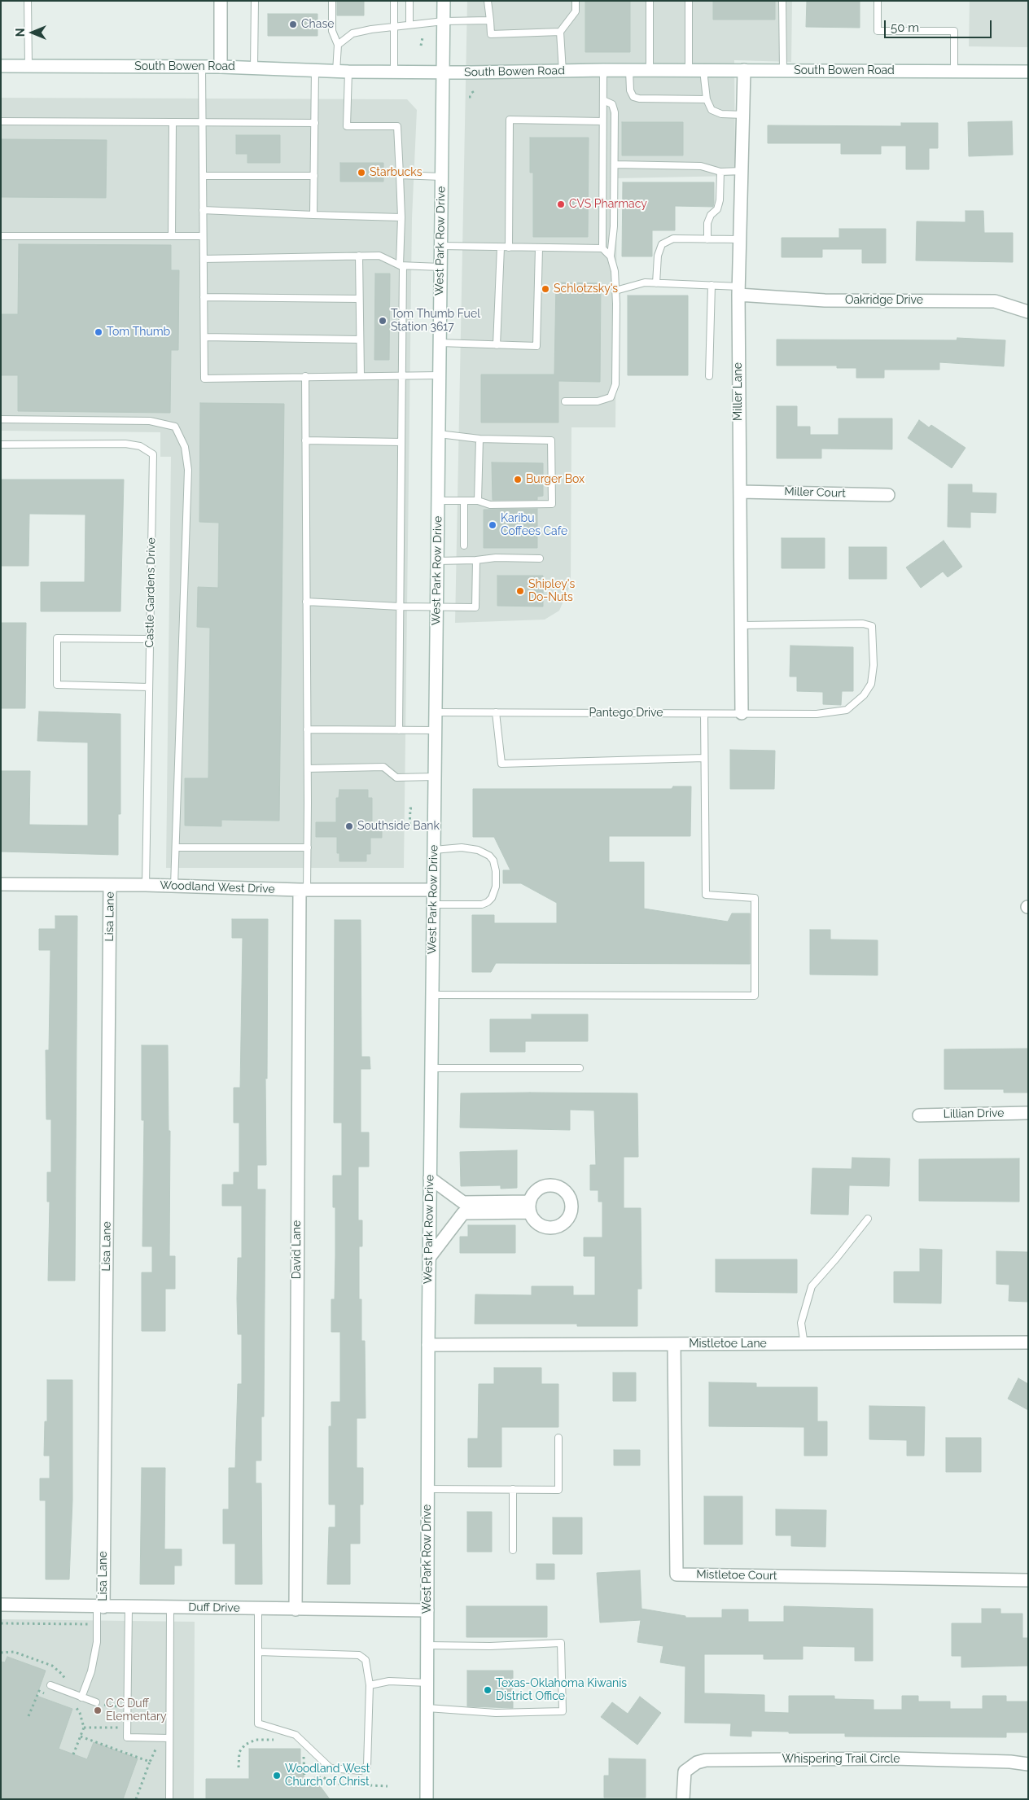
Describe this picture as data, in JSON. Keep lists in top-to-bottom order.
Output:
{
  "streets": {
    "street": [
      "South Bowen Road",
      "West Park Row Drive",
      "Oakridge Drive",
      "Miller Lane",
      "Miller Court",
      "Woodland West Drive",
      "Lisa Lane",
      "Lillian Drive",
      "David Lane",
      "Mistletoe Lane",
      "Mistletoe Court",
      "Duff Drive",
      "Whispering Trail Circle"
    ],
    "lane": ["Castle Gardens Drive", "Pantego Drive"]
  },
  "crossings": [
    ["South Bowen Road", "West Park Row Drive"],
    ["South Bowen Road", "Miller Lane"],
    ["West Park Row Drive", "Pantego Drive"],
    ["West Park Row Drive", "Woodland West Drive"],
    ["West Park Row Drive", "Mistletoe Lane"],
    ["West Park Row Drive", "Duff Drive"],
    ["Oakridge Drive", "Miller Lane"],
    ["Miller Lane", "Miller Court"],
    ["Miller Lane", "Pantego Drive"],
    ["Castle Gardens Drive", "Woodland West Drive"],
    ["Woodland West Drive", "Lisa Lane"],
    ["Woodland West Drive", "David Lane"],
    ["Lisa Lane", "Duff Drive"],
    ["David Lane", "Duff Drive"],
    ["Mistletoe Lane", "Mistletoe Court"]
  ],
  "places": [
    "Chase",
    "Starbucks",
    "CVS Pharmacy",
    "Schlotzsky's",
    "Tom Thumb Fuel Station 3617",
    "Tom Thumb",
    "Burger Box",
    "Karibu Coffees Cafe",
    "Shipley's Do-Nuts",
    "Southside Bank",
    "Texas-Oklahoma Kiwanis District Office",
    "C C Duff Elementary",
    "Woodland West Church of Christ"
  ],
  "scale_bar": "50 m",
  "north": "left"
}
